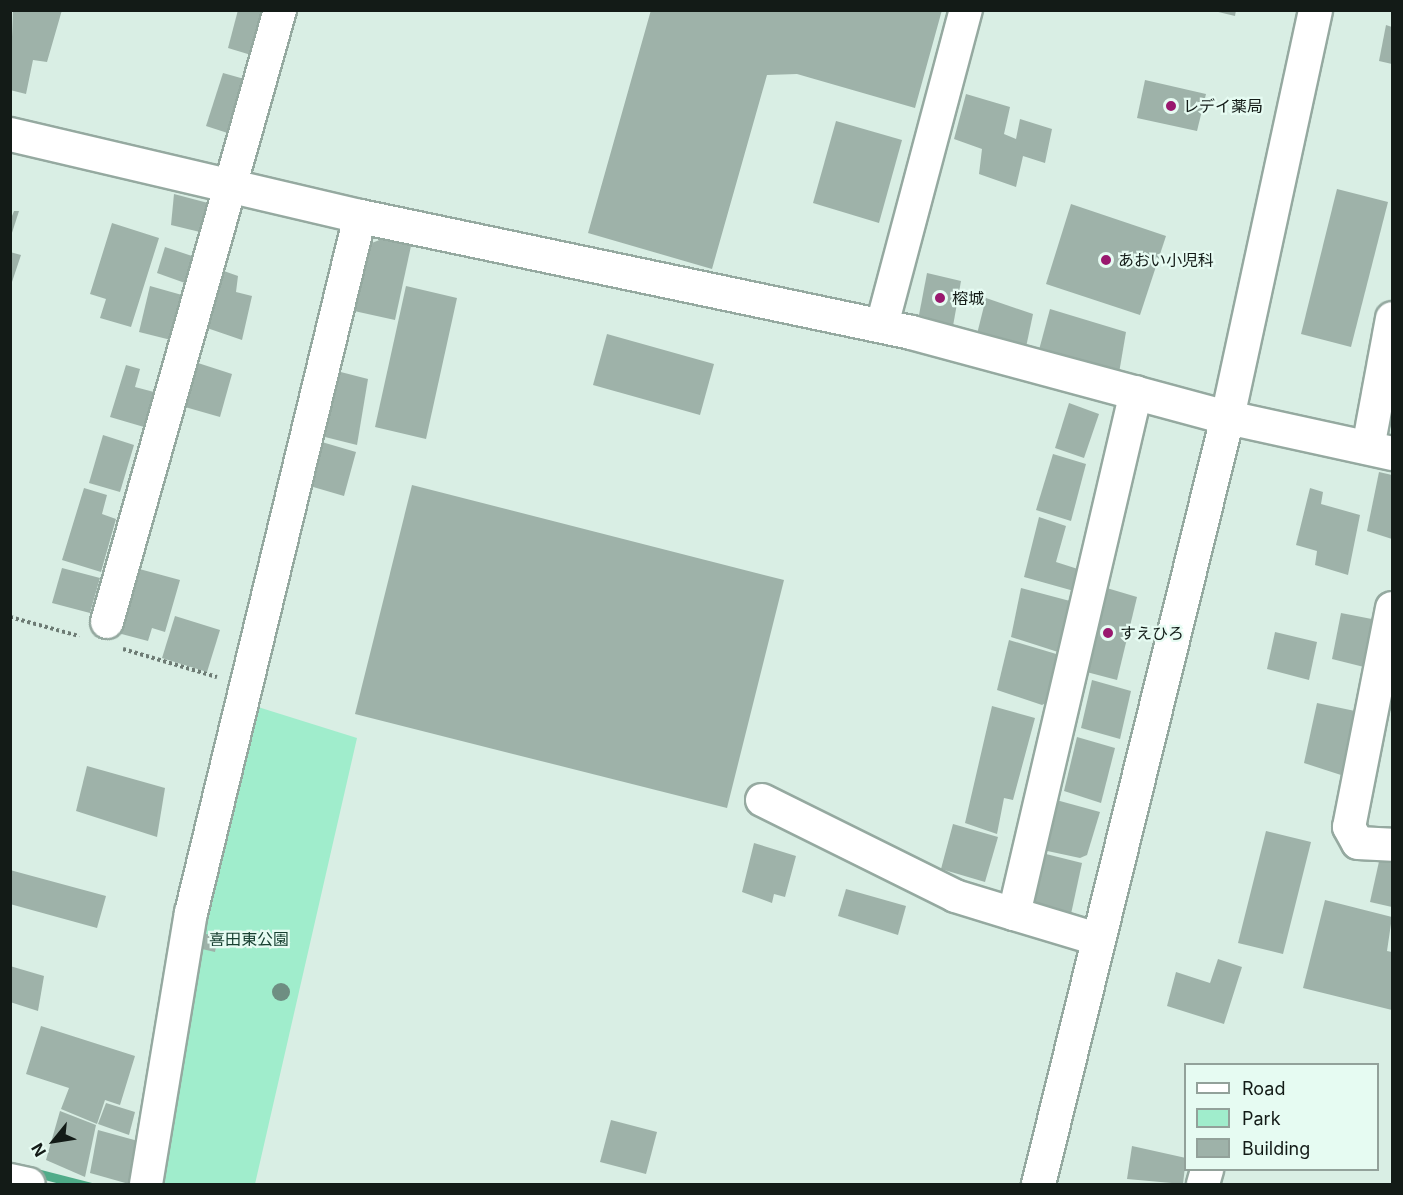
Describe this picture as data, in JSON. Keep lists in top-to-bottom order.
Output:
{
  "parks": ["喜田東公園"],
  "places": [
    "レデイ薬局",
    "あおい小児科",
    "榕城",
    "すえひろ"
  ],
  "legend": ["Road", "Park", "Building"],
  "north": "bottom left"
}
